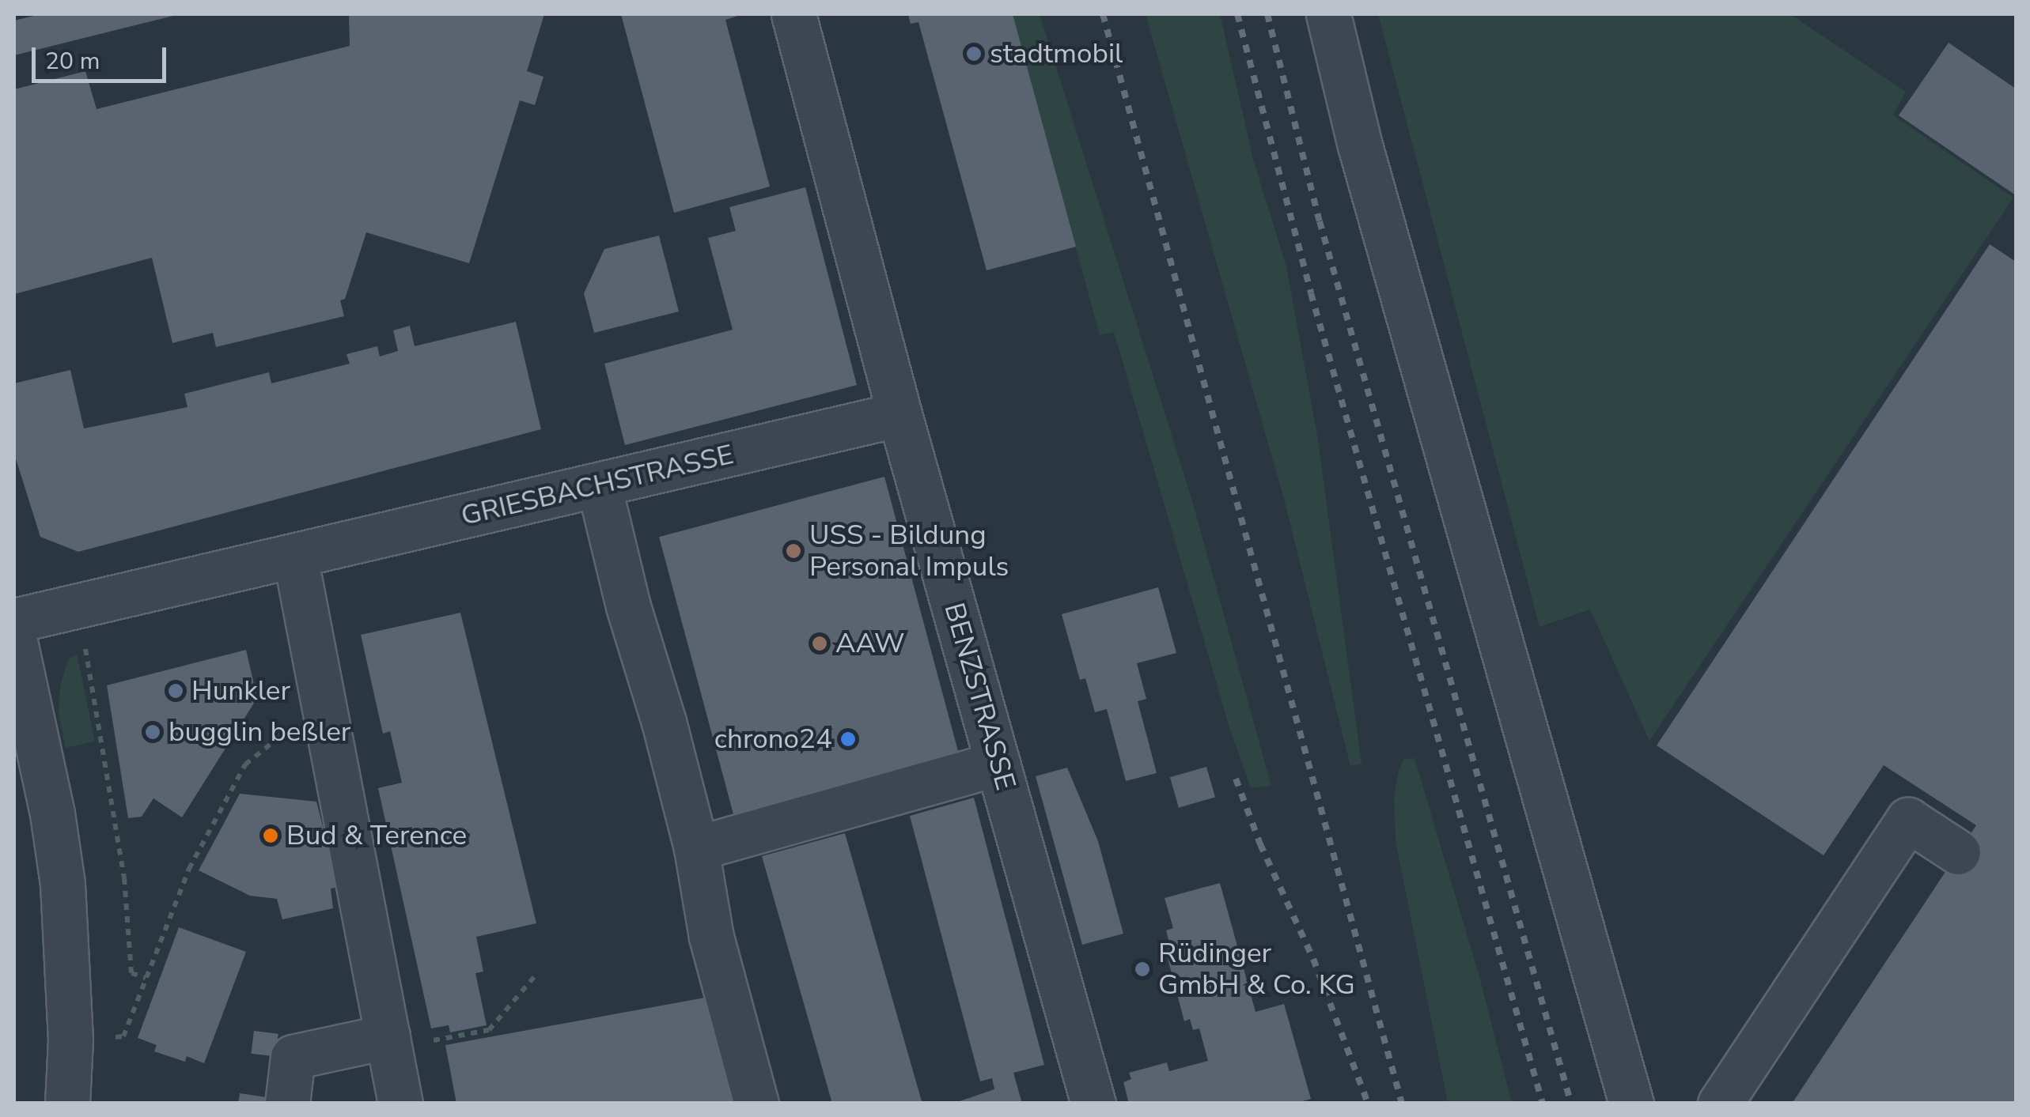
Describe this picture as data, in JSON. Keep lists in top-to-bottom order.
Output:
{
  "streets": {
    "street": ["GRIESBACHSTRASSE", "BENZSTRASSE"]
  },
  "crossings": [
    ["GRIESBACHSTRASSE", "BENZSTRASSE"]
  ],
  "places": [
    "stadtmobil",
    "USS - Bildung Personal Impuls",
    "AAW",
    "Hunkler",
    "bugglin beßler",
    "chrono24",
    "Bud & Terence",
    "Rüdinger GmbH & Co. KG"
  ],
  "scale_bar": "20 m"
}
